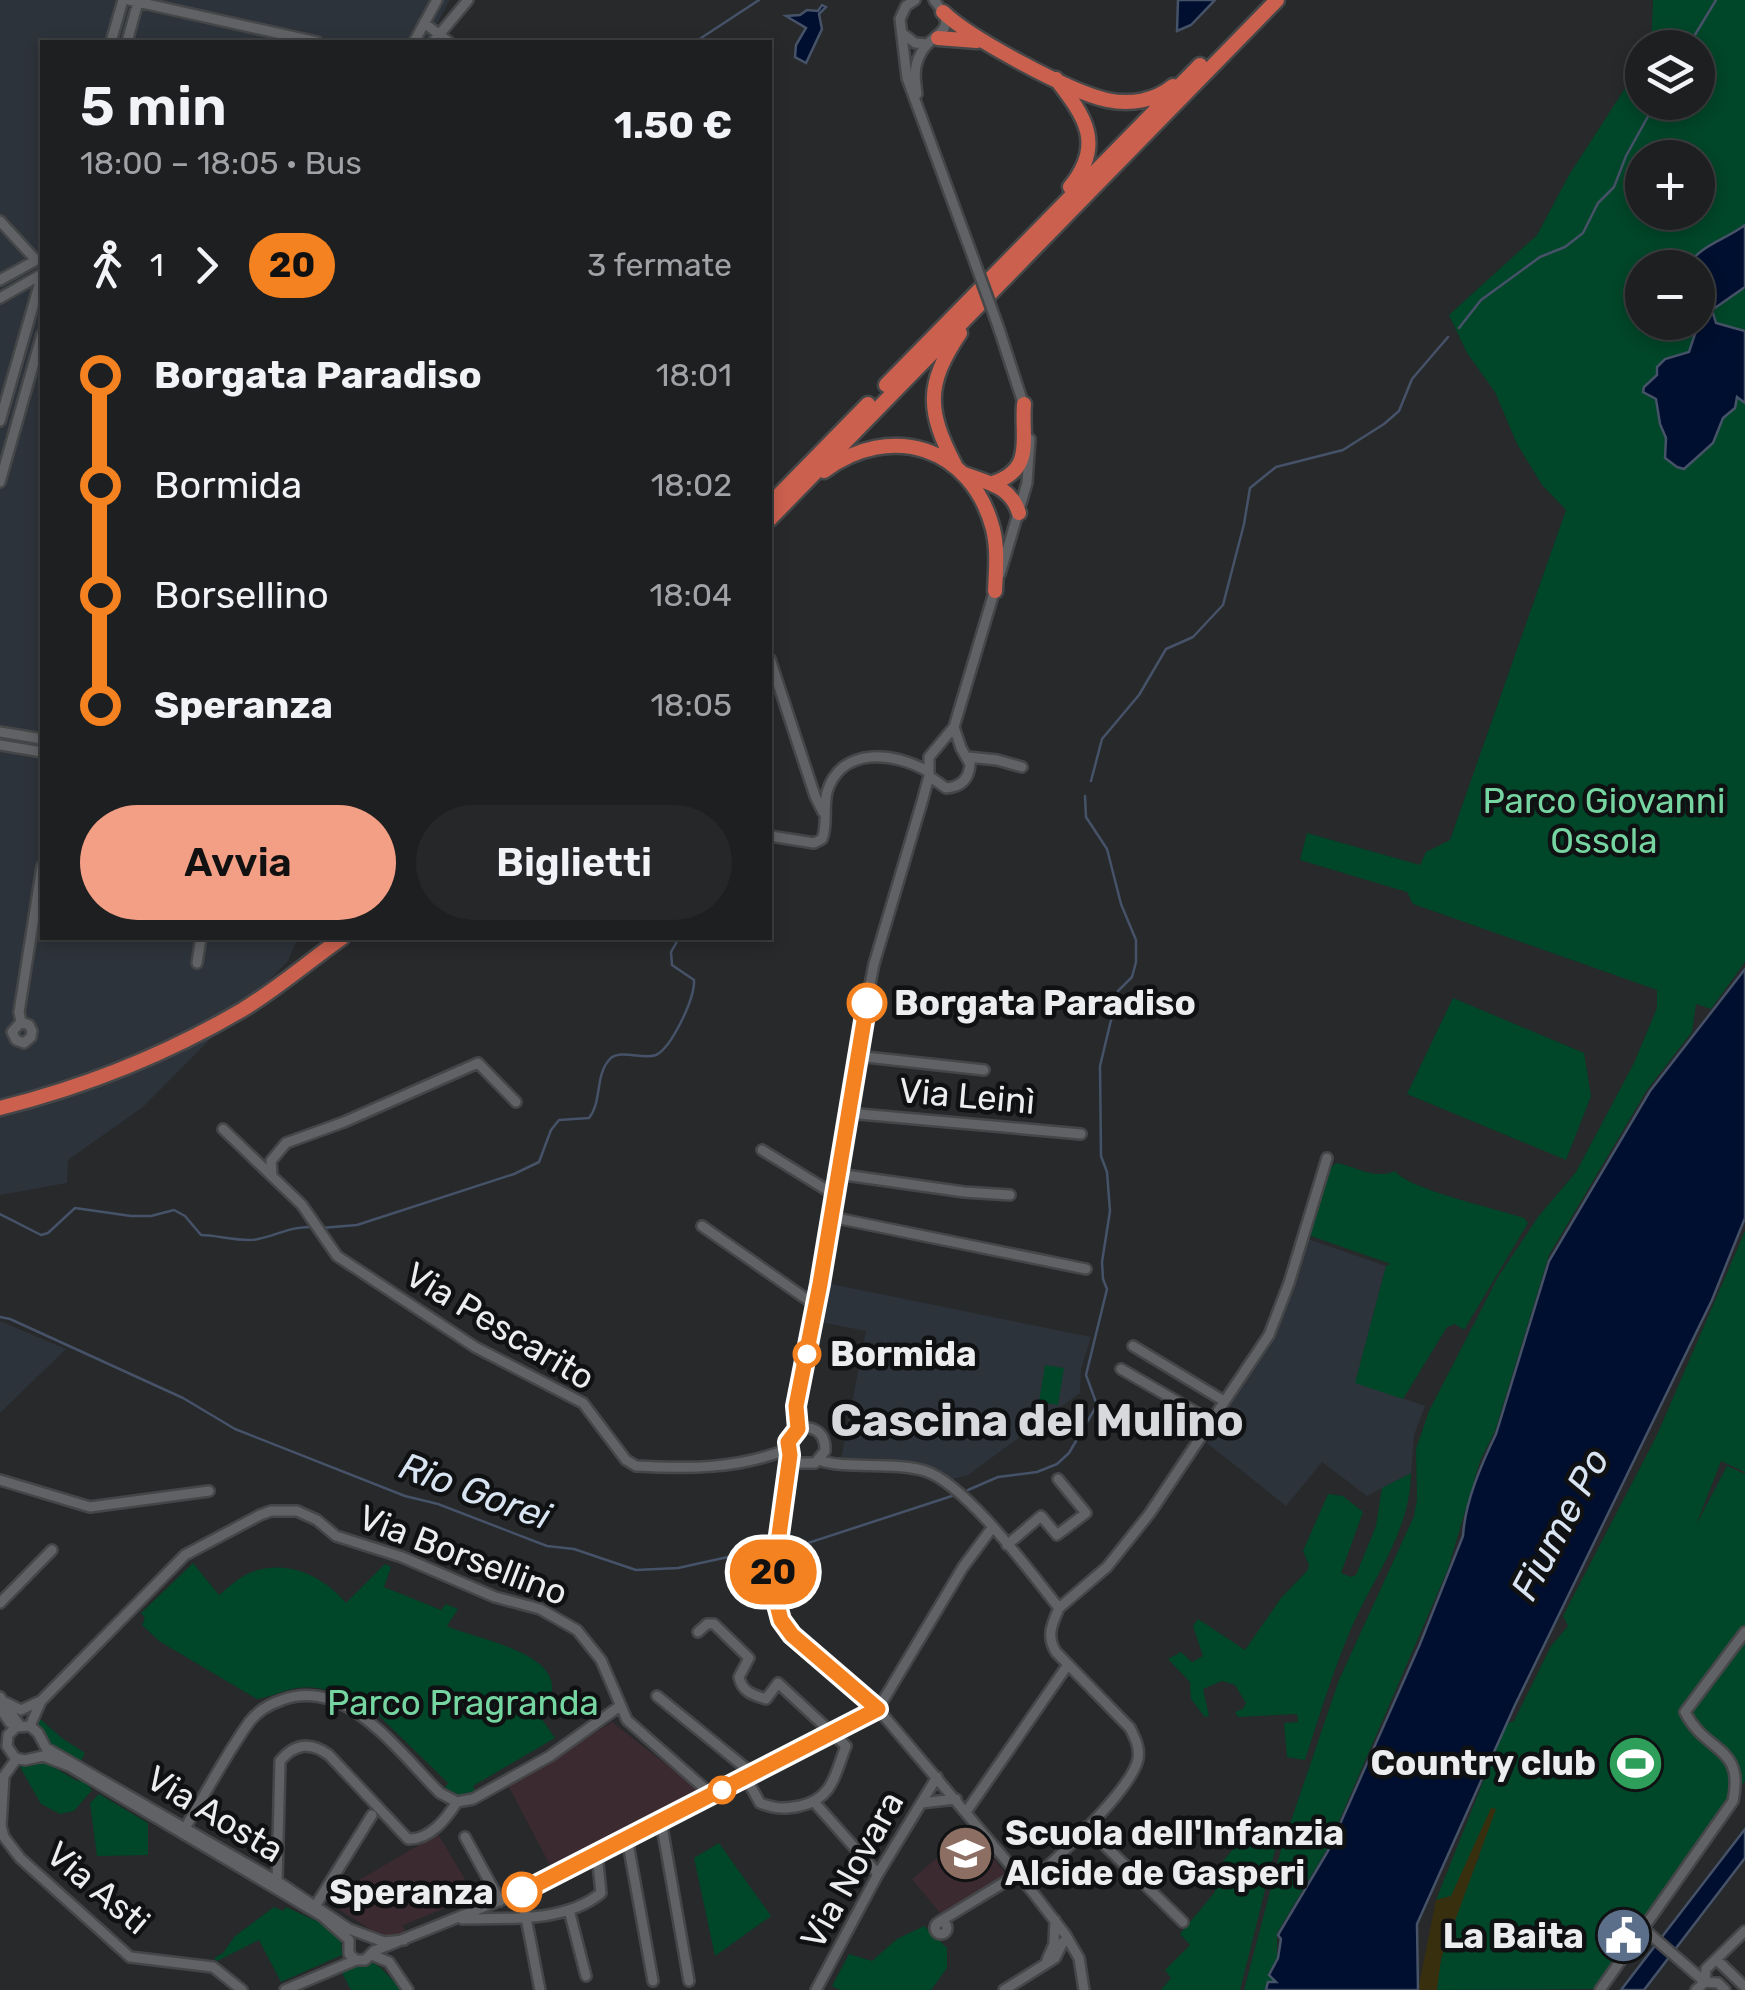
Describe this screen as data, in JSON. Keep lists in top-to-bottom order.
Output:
{
  "streets": {
    "street": [
      "Via Leinì",
      "Via Pescarito",
      "Via Borsellino",
      "Via Aosta",
      "Via Novara",
      "Via Asti"
    ]
  },
  "crossings": [
    ["Via Aosta", "Via Asti"]
  ],
  "districts": ["Cascina del Mulino"],
  "water": ["Rio Gorei", "Fiume Po"],
  "parks": ["Parco Giovanni Ossola", "Parco Pragranda"],
  "places": {
    "other": ["Borgata Paradiso", "Bormida", "Speranza"],
    "sports": ["Country club"],
    "school or university": ["Scuola dell'Infanzia Alcide de Gasperi"],
    "public building": ["La Baita"]
  },
  "lines": ["bus line 20"],
  "page": {
    "on_map": "20",
    "map_buttons": ["+", "−"],
    "heading": ["5 min", "18:00 – 18:05 · Bus", "1.50 €"],
    "legs": ["1", "20", "3 fermate"],
    "list": [
      {
        "name": "Borgata Paradiso",
        "value": "18:01"
      },
      {
        "name": "Bormida",
        "value": "18:02"
      },
      {
        "name": "Borsellino",
        "value": "18:04"
      },
      {
        "name": "Speranza",
        "value": "18:05"
      }
    ],
    "buttons": ["Avvia", "Biglietti"]
  }
}
